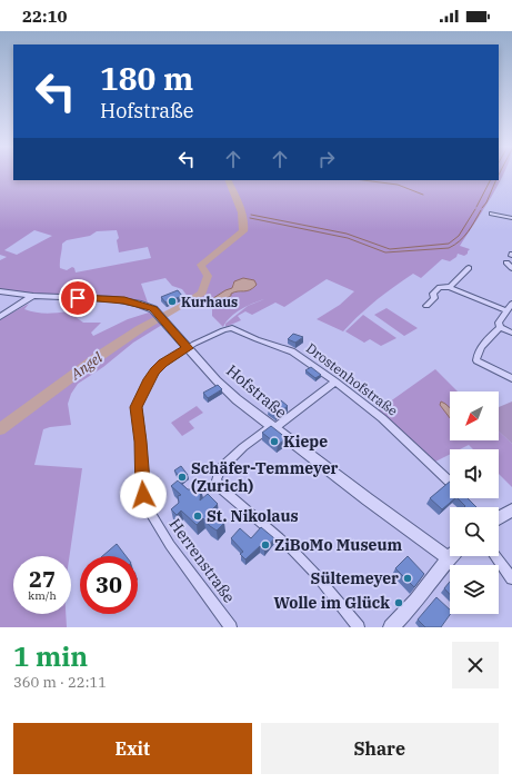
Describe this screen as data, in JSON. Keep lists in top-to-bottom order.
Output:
{
  "streets": {
    "street": ["Drostenhofstraße", "Hofstraße", "Herrenstraße"]
  },
  "crossings": [
    ["Drostenhofstraße", "Hofstraße"],
    ["Drostenhofstraße", "Herrenstraße"],
    ["Hofstraße", "Herrenstraße"]
  ],
  "water": ["Angel"],
  "places": [
    "Kurhaus",
    "Kiepe",
    "Schäfer-Temmeyer (Zurich)",
    "St. Nikolaus",
    "ZiBoMo Museum",
    "Sültemeyer",
    "Wolle im Glück"
  ],
  "north": "bottom left",
  "page": {
    "status": "22:10",
    "turn": ["180 m", "Hofstraße"],
    "speed": "27 km/h",
    "limit": "30",
    "heading": ["1 min", "360 m · 22:11"],
    "buttons": ["Exit", "Share"]
  }
}
